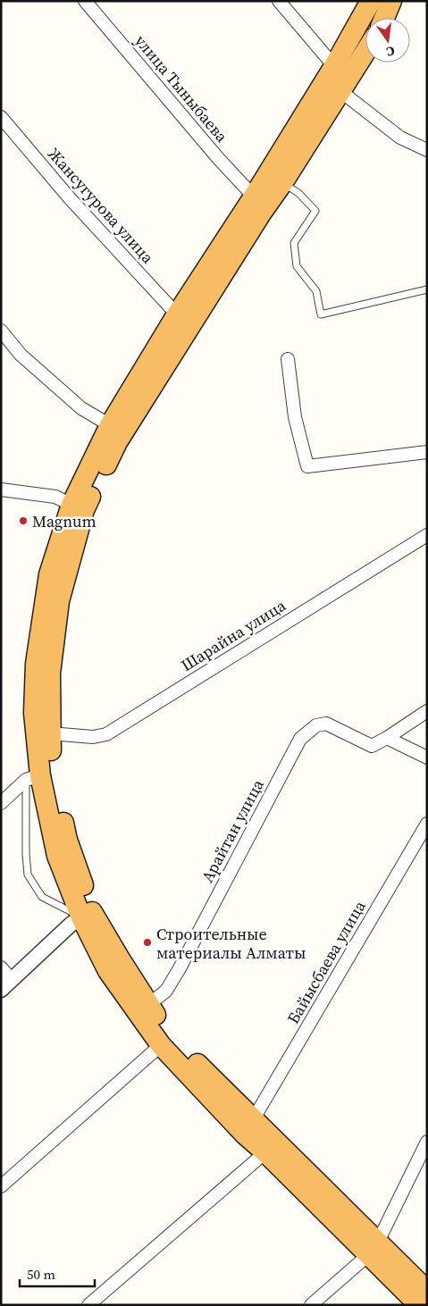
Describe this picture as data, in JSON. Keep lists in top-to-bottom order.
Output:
{
  "streets": {
    "street": [
      "улица Тыныбаева",
      "Жансугурова улица",
      "Шарайна улица",
      "Арайтан улица",
      "Байысбаева улица"
    ]
  },
  "places": ["Magnum", "Строительные материалы Алматы"],
  "scale_bar": "50 m",
  "north": "bottom"
}
